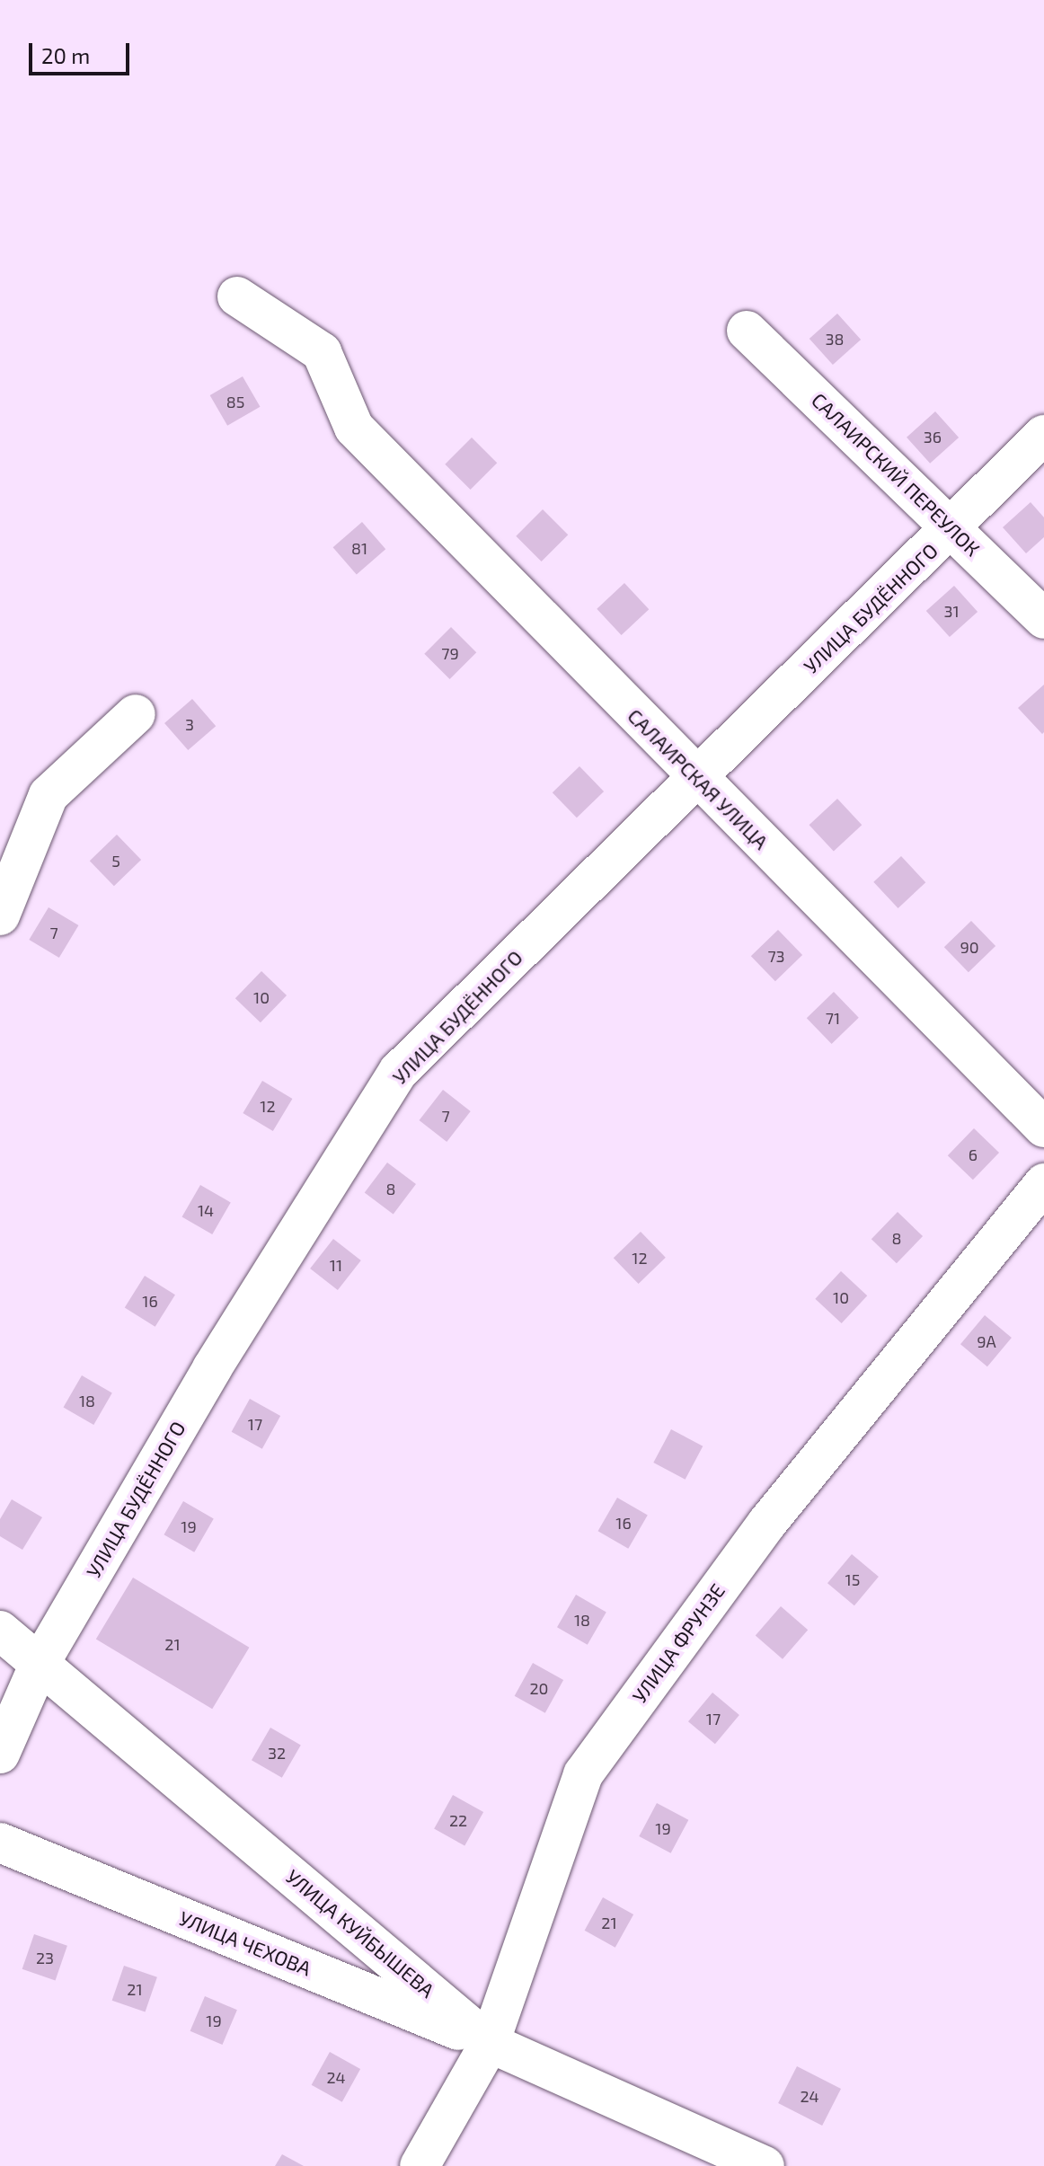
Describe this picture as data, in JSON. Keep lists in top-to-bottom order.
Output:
{
  "streets": {
    "street": [
      "САЛАИРСКИЙ ПЕРЕУЛОК",
      "УЛИЦА БУДЁННОГО",
      "САЛАИРСКАЯ УЛИЦА",
      "УЛИЦА ФРУНЗЕ",
      "УЛИЦА КУЙБЫШЕВА",
      "УЛИЦА ЧЕХОВА"
    ]
  },
  "crossings": [
    ["САЛАИРСКИЙ ПЕРЕУЛОК", "УЛИЦА БУДЁННОГО"],
    ["УЛИЦА БУДЁННОГО", "САЛАИРСКАЯ УЛИЦА"],
    ["УЛИЦА БУДЁННОГО", "УЛИЦА КУЙБЫШЕВА"],
    ["УЛИЦА ФРУНЗЕ", "УЛИЦА КУЙБЫШЕВА"],
    ["УЛИЦА ФРУНЗЕ", "УЛИЦА ЧЕХОВА"],
    ["УЛИЦА КУЙБЫШЕВА", "УЛИЦА ЧЕХОВА"]
  ],
  "house_numbers": [
    "38",
    "85",
    "36",
    "81",
    "31",
    "79",
    "3",
    "5",
    "7",
    "90",
    "73",
    "10",
    "71",
    "12",
    "7",
    "6",
    "8",
    "14",
    "8",
    "12",
    "11",
    "10",
    "16",
    "9А",
    "18",
    "17",
    "16",
    "19",
    "15",
    "18",
    "21",
    "20",
    "17",
    "32",
    "22",
    "19",
    "21",
    "23",
    "21",
    "19",
    "24",
    "24"
  ],
  "scale_bar": "20 m"
}
